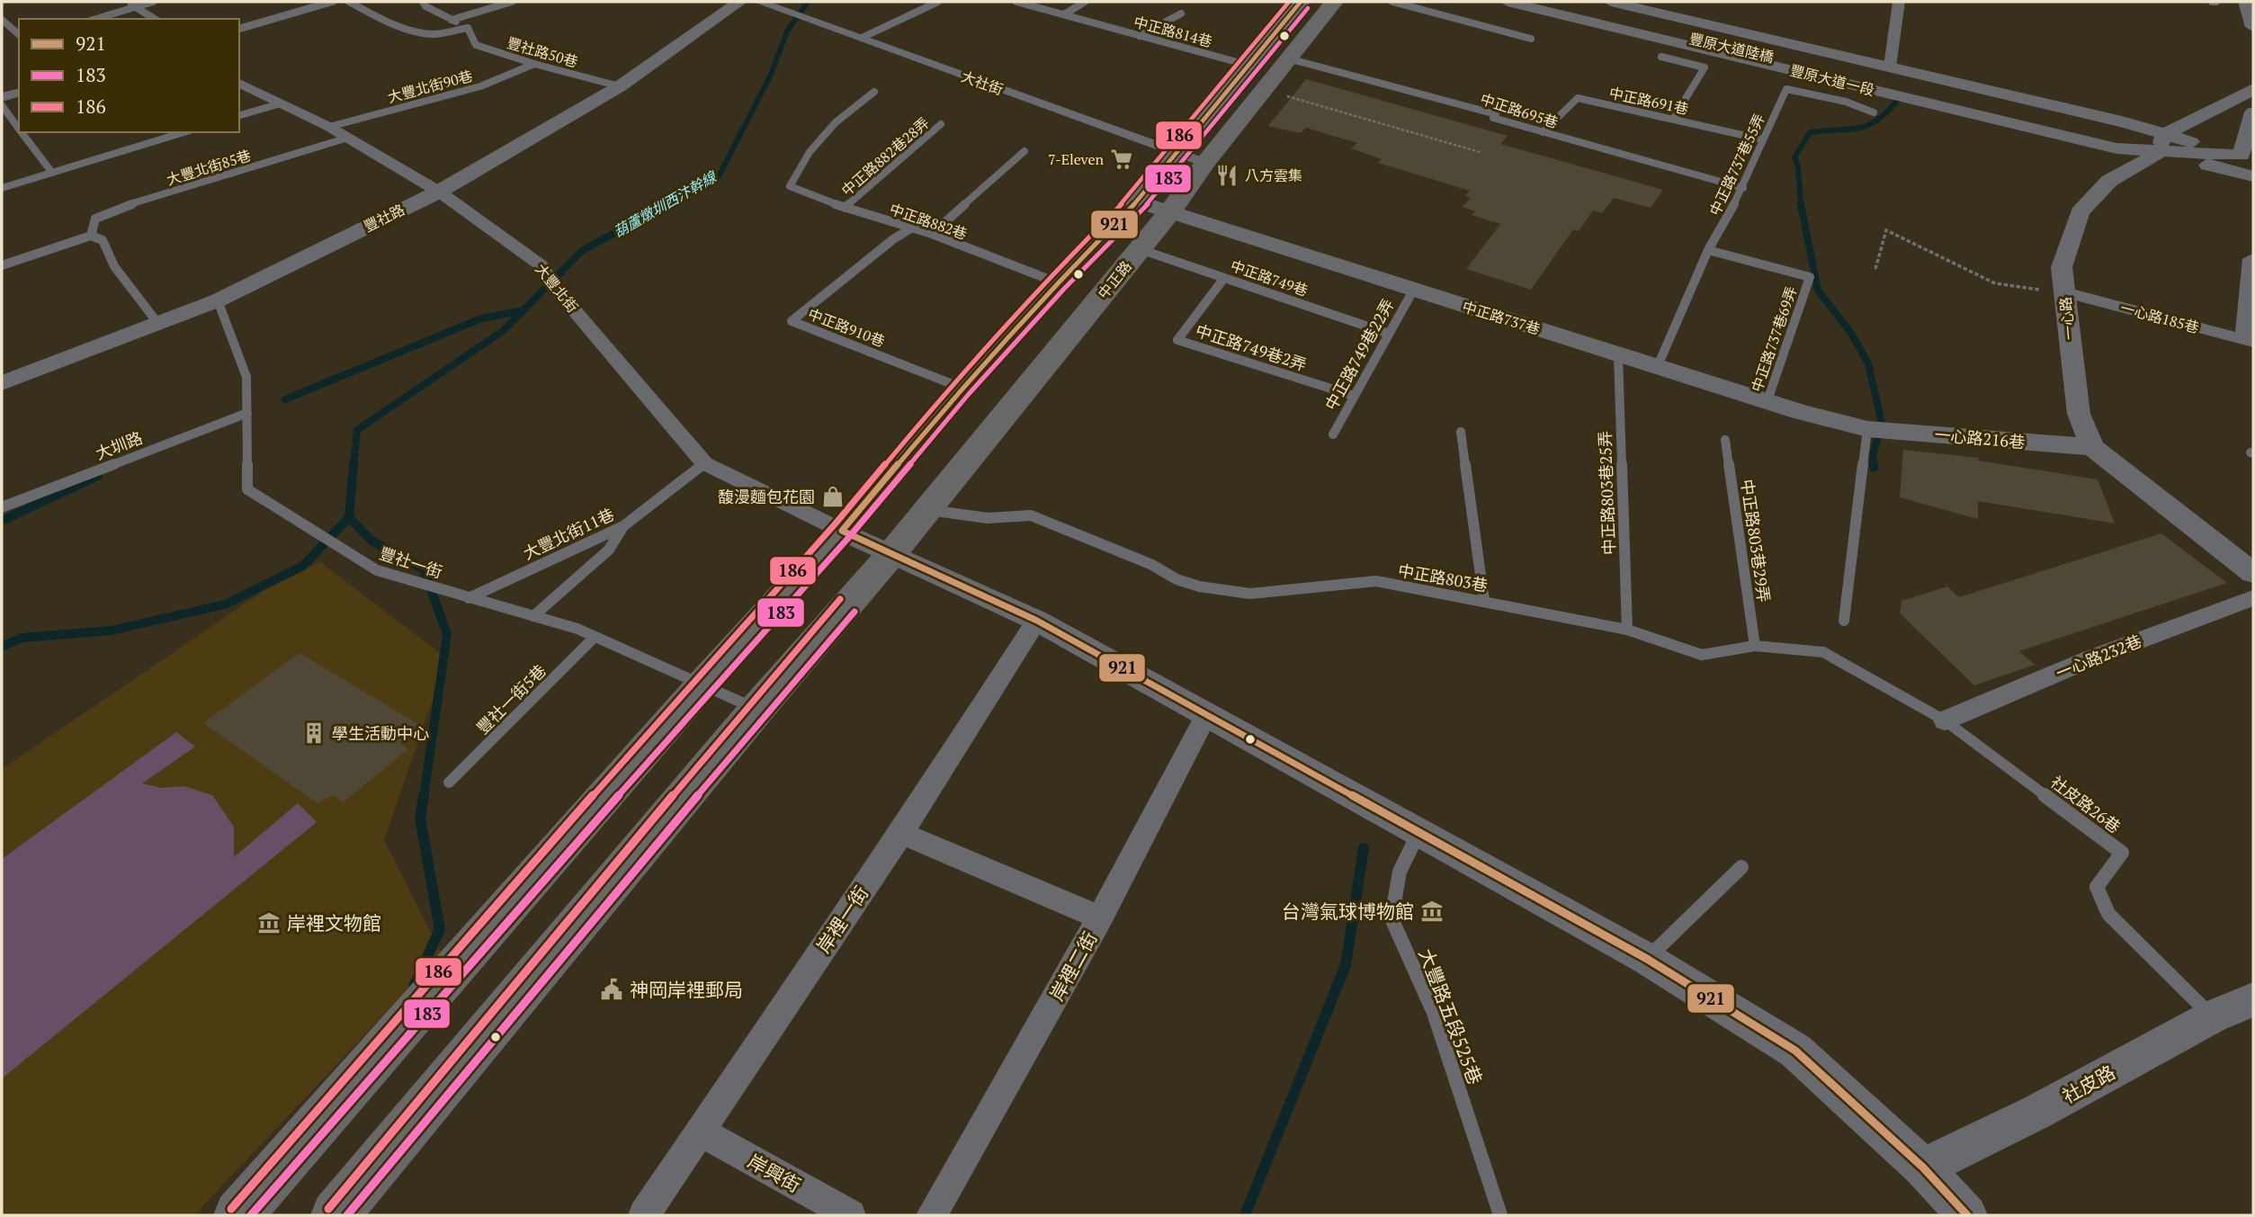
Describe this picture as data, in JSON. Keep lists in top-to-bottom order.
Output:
{
  "streets": {
    "main road": ["中正路"],
    "street": [
      "豐原大道陸橋",
      "豐原大道一段",
      "大社街",
      "豐社路",
      "大豐北街",
      "中正路737巷",
      "一心路185巷",
      "一心路",
      "一心路216巷",
      "一心路232巷",
      "岸裡一街",
      "岸裡二街",
      "社皮路",
      "岸興街"
    ],
    "lane": [
      "中正路814巷",
      "豐社路50巷",
      "大豐北街90巷",
      "中正路691巷",
      "中正路695巷",
      "中正路882巷28弄",
      "中正路737巷55弄",
      "大豐北街85巷",
      "中正路882巷",
      "中正路749巷",
      "中正路910巷",
      "中正路737巷69弄",
      "中正路749巷2弄",
      "中正路749巷22弄",
      "大圳路",
      "中正路803巷25弄",
      "大豐北街11巷",
      "中正路803巷29弄",
      "豐社一街",
      "中正路803巷",
      "豐社一街5巷",
      "社皮路26巷",
      "大豐路五段525巷"
    ]
  },
  "crossings": [
    ["豐原大道陸橋", "豐原大道一段"],
    ["豐社路50巷", "大豐北街90巷"],
    ["豐社路50巷", "豐社路"],
    ["豐原大道一段", "一心路"],
    ["大社街", "中正路"],
    ["大豐北街90巷", "大豐北街"],
    ["中正路691巷", "中正路695巷"],
    ["中正路691巷", "中正路737巷55弄"],
    ["中正路695巷", "中正路737巷55弄"],
    ["中正路695巷", "中正路"],
    ["中正路882巷28弄", "中正路882巷"],
    ["中正路737巷55弄", "中正路737巷"],
    ["中正路737巷55弄", "中正路737巷69弄"],
    ["大豐北街85巷", "大豐北街"],
    ["豐社路", "大豐北街"],
    ["豐社路", "豐社一街"],
    ["中正路882巷", "中正路910巷"],
    ["中正路749巷", "中正路"],
    ["中正路749巷", "中正路749巷2弄"],
    ["中正路749巷", "中正路749巷22弄"],
    ["中正路", "中正路737巷"],
    ["中正路", "豐社一街"],
    ["中正路", "中正路803巷"],
    ["大豐北街", "大豐北街11巷"],
    ["中正路737巷", "中正路737巷69弄"],
    ["中正路737巷", "中正路749巷22弄"],
    ["中正路737巷", "一心路216巷"],
    ["中正路737巷", "中正路803巷25弄"],
    ["一心路185巷", "一心路"],
    ["一心路", "一心路216巷"],
    ["中正路749巷2弄", "中正路749巷22弄"],
    ["大圳路", "豐社一街"],
    ["中正路803巷25弄", "中正路803巷"],
    ["大豐北街11巷", "豐社一街"],
    ["中正路803巷29弄", "中正路803巷"],
    ["豐社一街", "豐社一街5巷"],
    ["中正路803巷", "一心路232巷"],
    ["中正路803巷", "社皮路26巷"],
    ["一心路232巷", "社皮路26巷"],
    ["社皮路26巷", "社皮路"],
    ["岸裡一街", "岸興街"]
  ],
  "water": ["葫蘆燉圳西汴幹線"],
  "places": {
    "supermarket": ["7-Eleven"],
    "restaurant": ["八方雲集"],
    "shop": ["馥漫麵包花園"],
    "building": ["學生活動中心"],
    "museum": ["台灣氣球博物館", "岸裡文物館"],
    "public building": ["神岡岸裡郵局"]
  },
  "lines": ["transit line 921", "transit line 186", "transit line 183"],
  "legend": ["921", "183", "186"]
}
